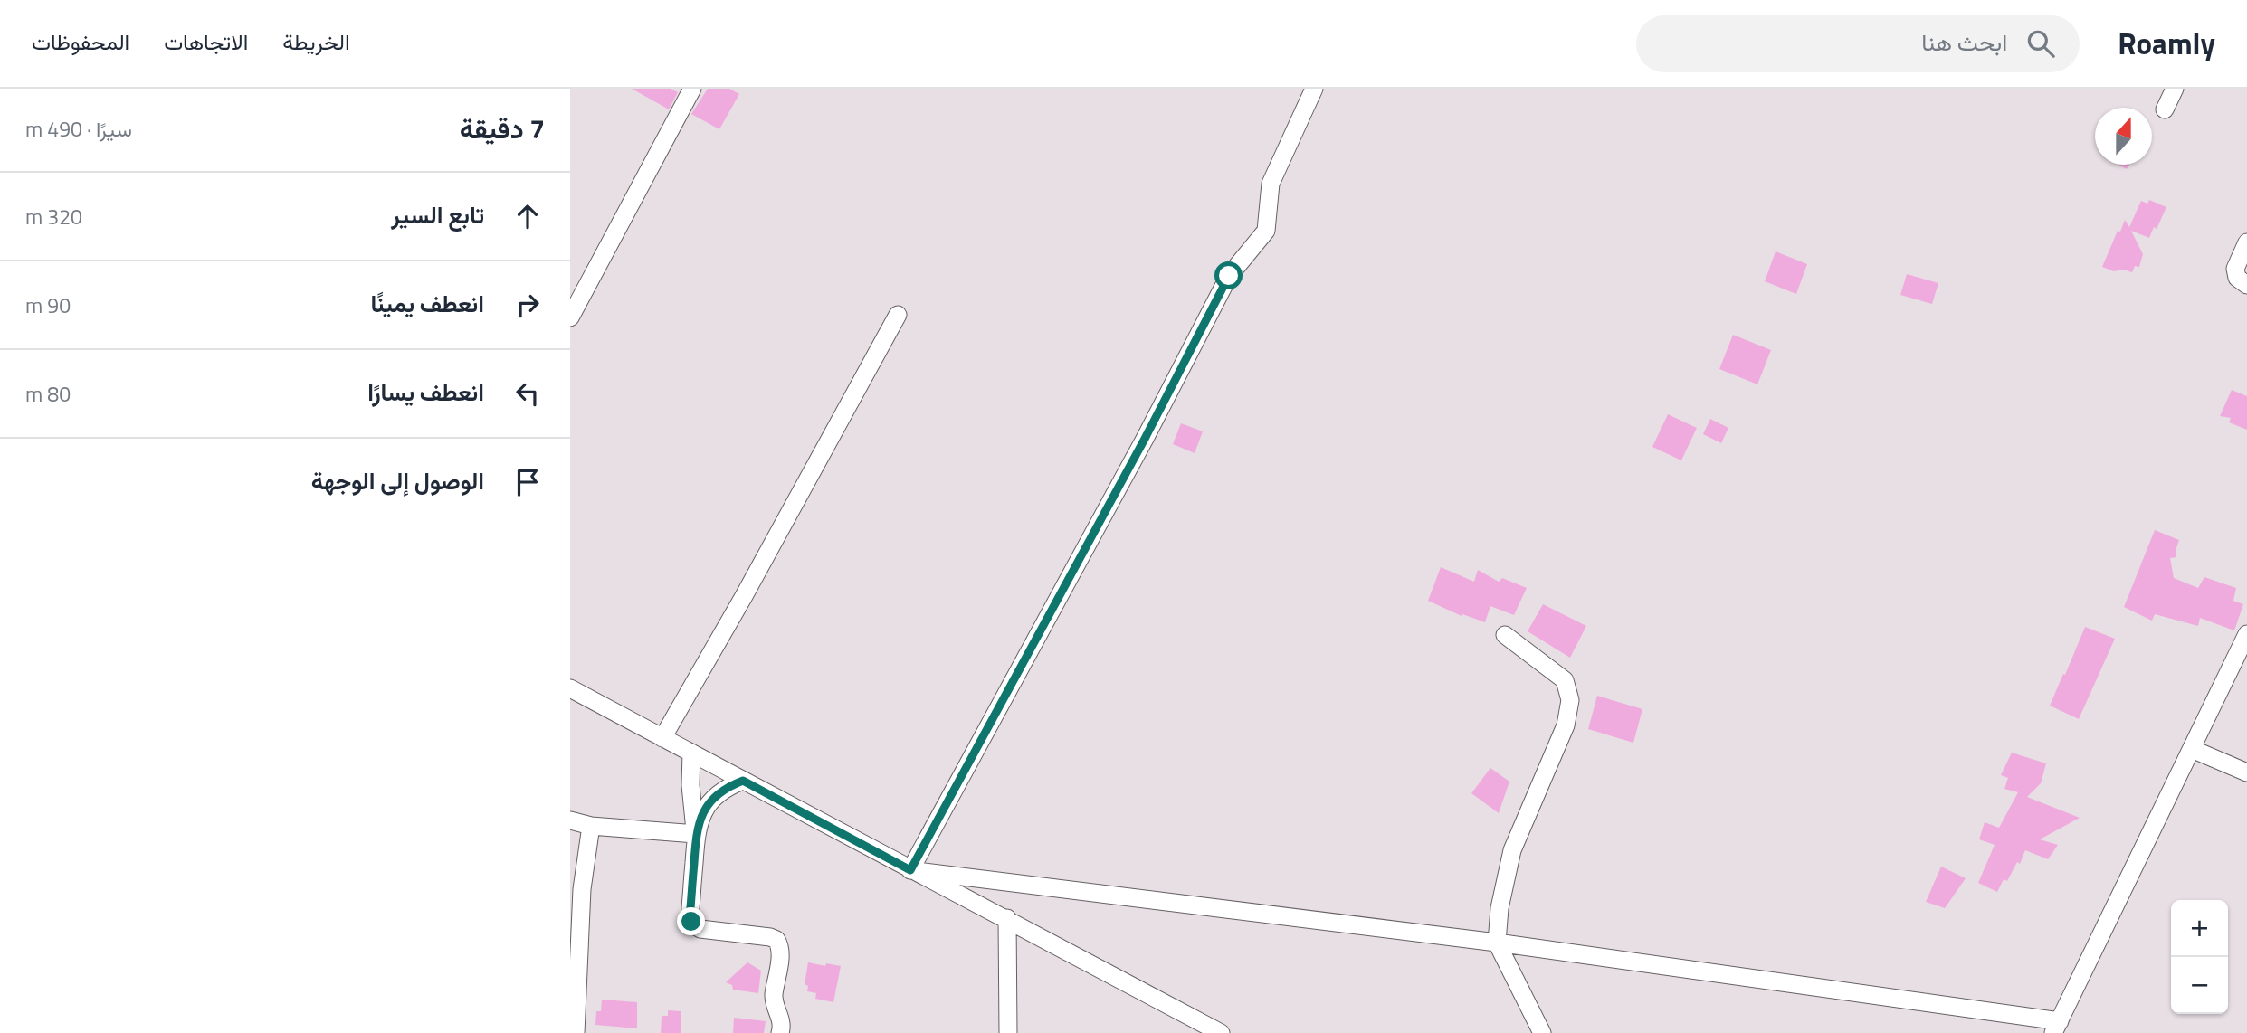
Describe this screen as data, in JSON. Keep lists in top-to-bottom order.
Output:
{
  "north": "top",
  "page": {
    "header": "Roamly",
    "search": "ابحث هنا",
    "nav": ["الخريطة", "الاتجاهات", "المحفوظات"],
    "heading": ["7 دقيقة", "سيرًا · 490 m"],
    "list": [
      ["تابع السير", "320 m"],
      ["انعطف يمينًا", "90 m"],
      ["انعطف يسارًا", "80 m"],
      "الوصول إلى الوجهة"
    ],
    "map_buttons": ["+", "−"]
  }
}
